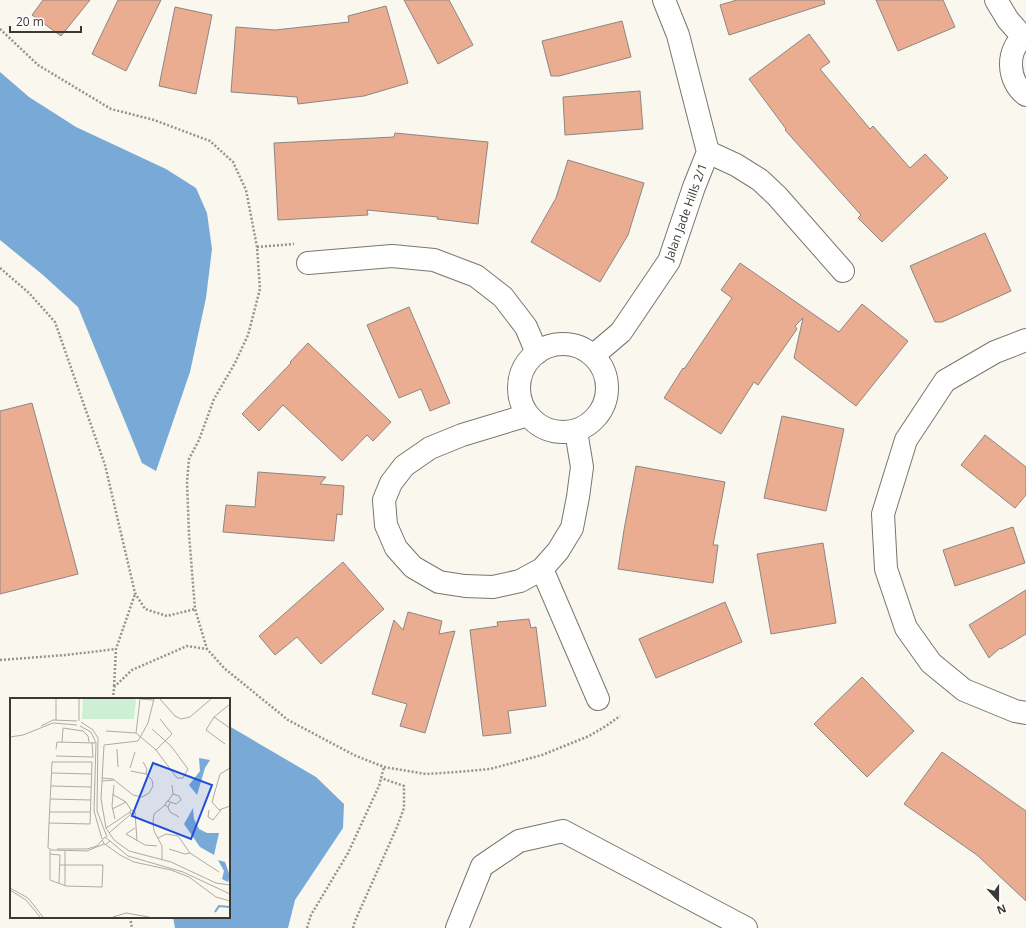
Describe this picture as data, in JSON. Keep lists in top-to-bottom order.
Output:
{
  "streets": {
    "street": ["Jalan Jade Hills 2/1"]
  },
  "scale_bar": "20 m",
  "north": "bottom"
}
